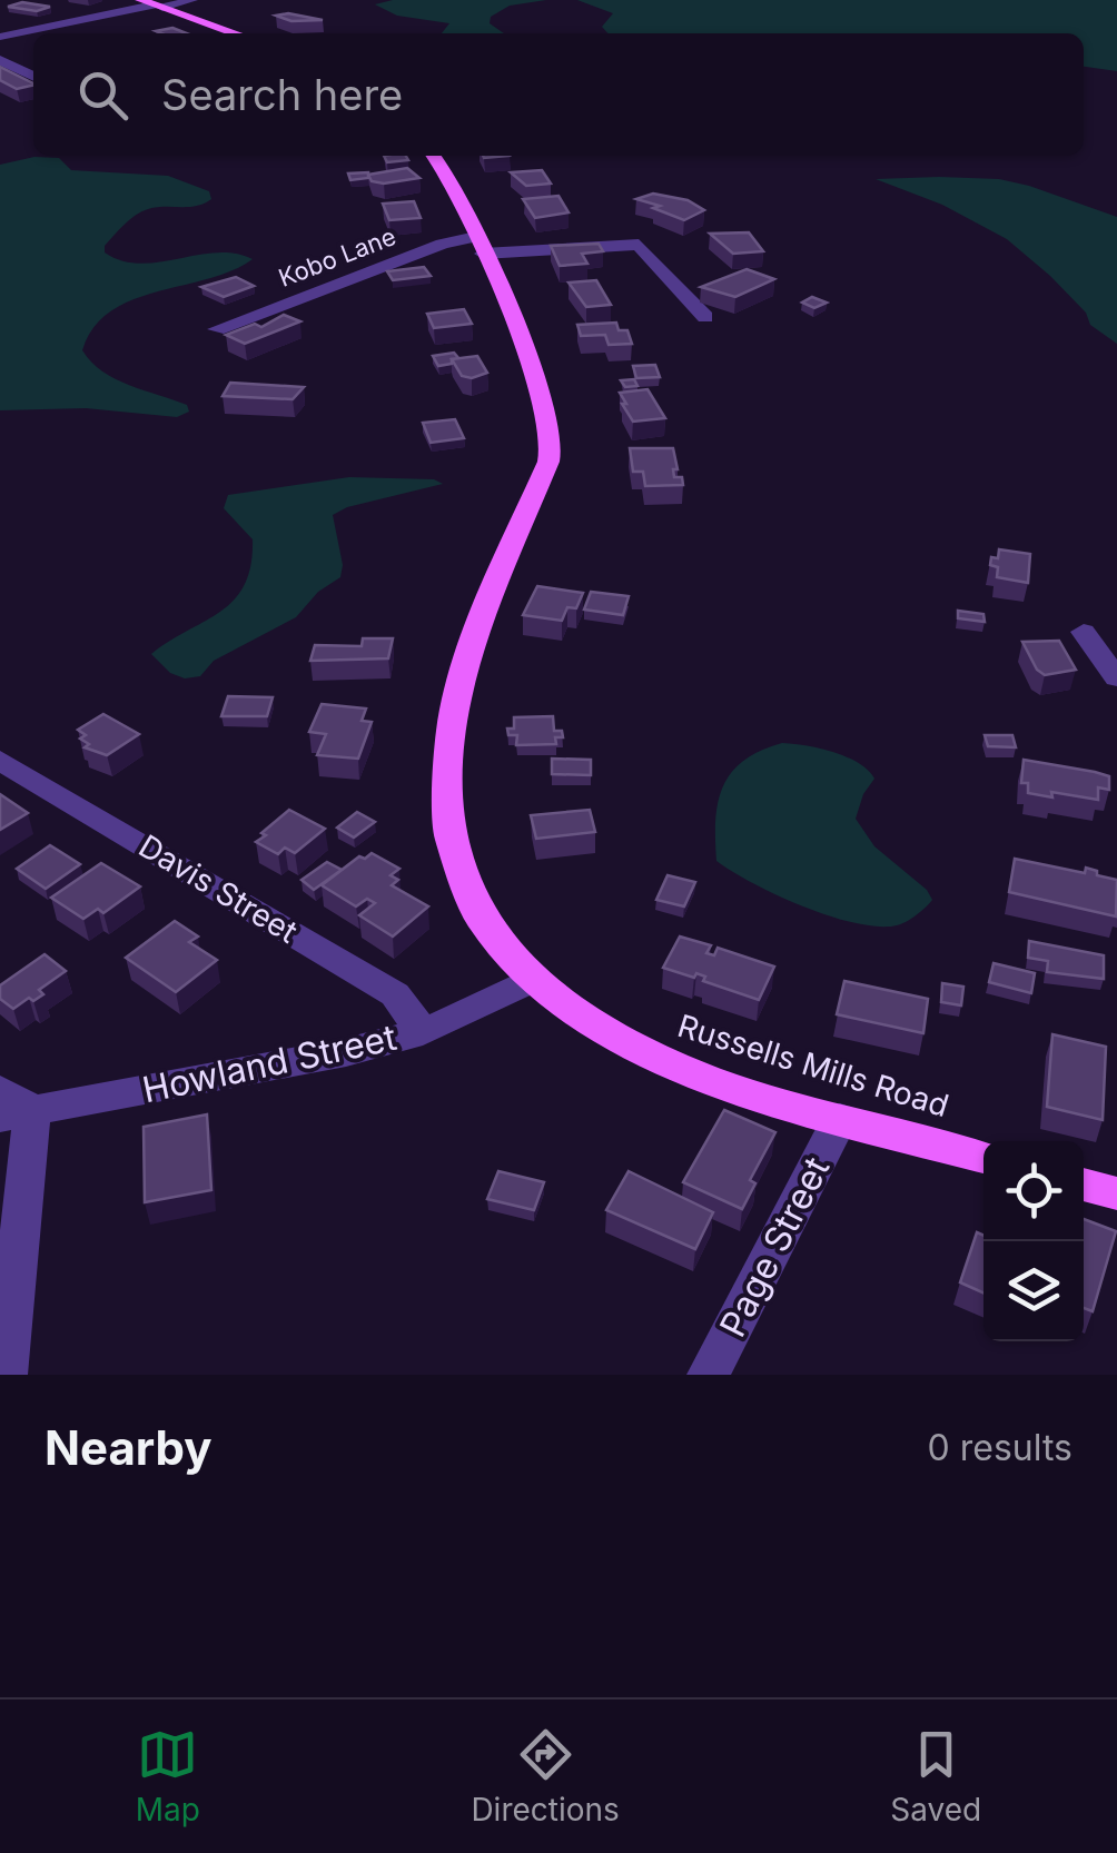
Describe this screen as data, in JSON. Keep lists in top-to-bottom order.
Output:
{
  "streets": {
    "main road": ["Russells Mills Road"],
    "street": [
      "Kobo Lane",
      "Davis Street",
      "Howland Street",
      "Page Street"
    ]
  },
  "crossings": [
    ["Kobo Lane", "Russells Mills Road"],
    ["Davis Street", "Howland Street"],
    ["Howland Street", "Russells Mills Road"],
    ["Russells Mills Road", "Page Street"]
  ],
  "page": {
    "search": "Search here",
    "heading": ["Nearby", "0 results"],
    "nav": ["Map", "Directions", "Saved"]
  }
}
